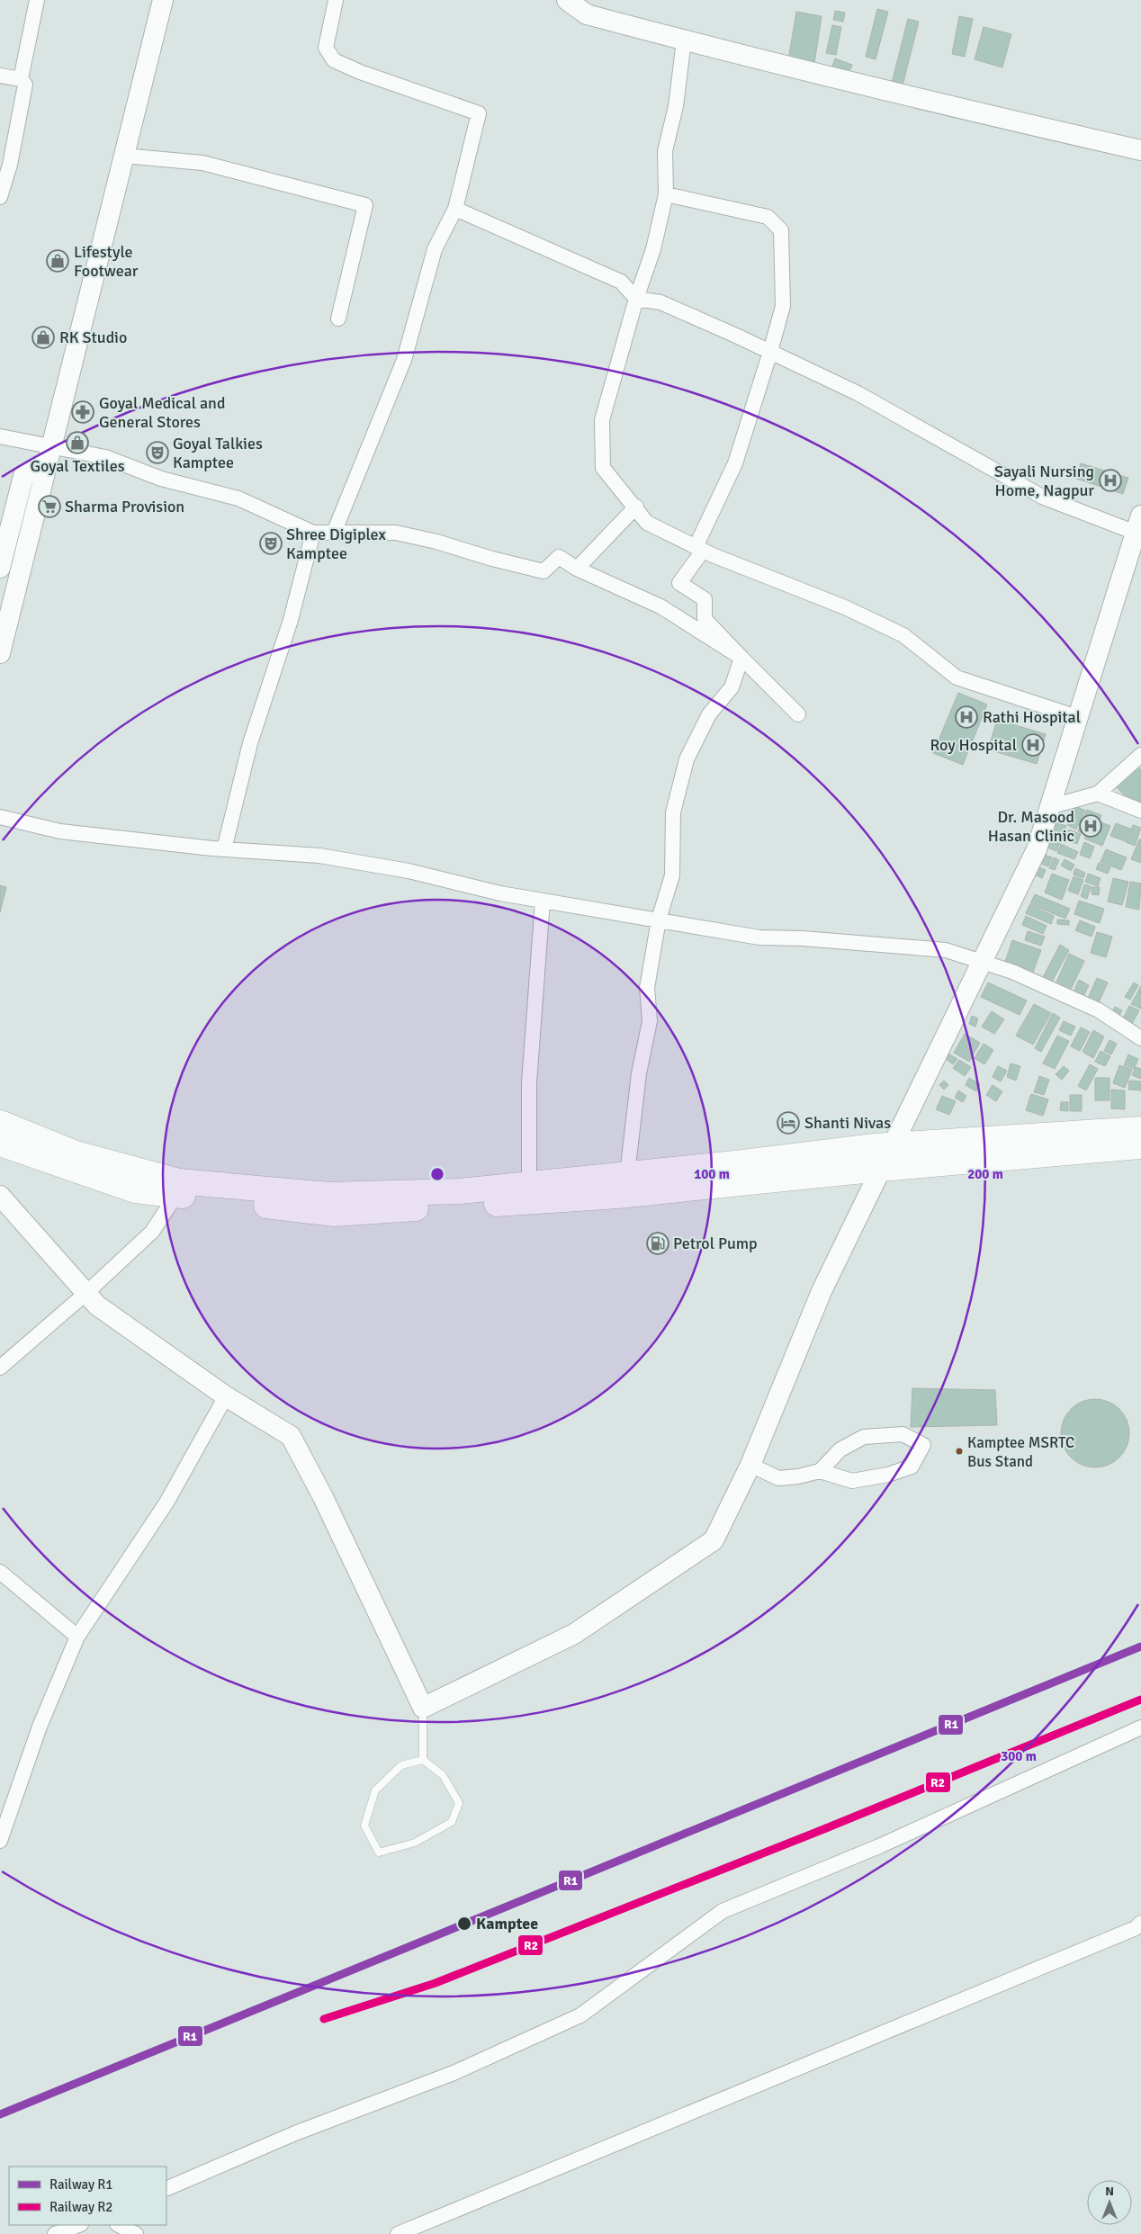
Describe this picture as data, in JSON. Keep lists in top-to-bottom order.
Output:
{
  "places": {
    "shop": ["Lifestyle Footwear", "RK Studio", "Goyal Textiles"],
    "pharmacy": ["Goyal Medical and General Stores"],
    "theatre": ["Goyal Talkies Kamptee", "Shree Digiplex Kamptee"],
    "hospital": [
      "Sayali Nursing Home, Nagpur",
      "Rathi Hospital",
      "Roy Hospital",
      "Dr. Masood Hasan Clinic"
    ],
    "supermarket": ["Sharma Provision"],
    "hotel": ["Shanti Nivas"],
    "fuel station": ["Petrol Pump"],
    "other": ["Kamptee MSRTC Bus Stand", "Kamptee"]
  },
  "lines": ["rail line R1", "rail line R2"],
  "legend": ["Railway R1", "Railway R2"],
  "north": "top",
  "rings": ["100 m", "200 m", "300 m"]
}
